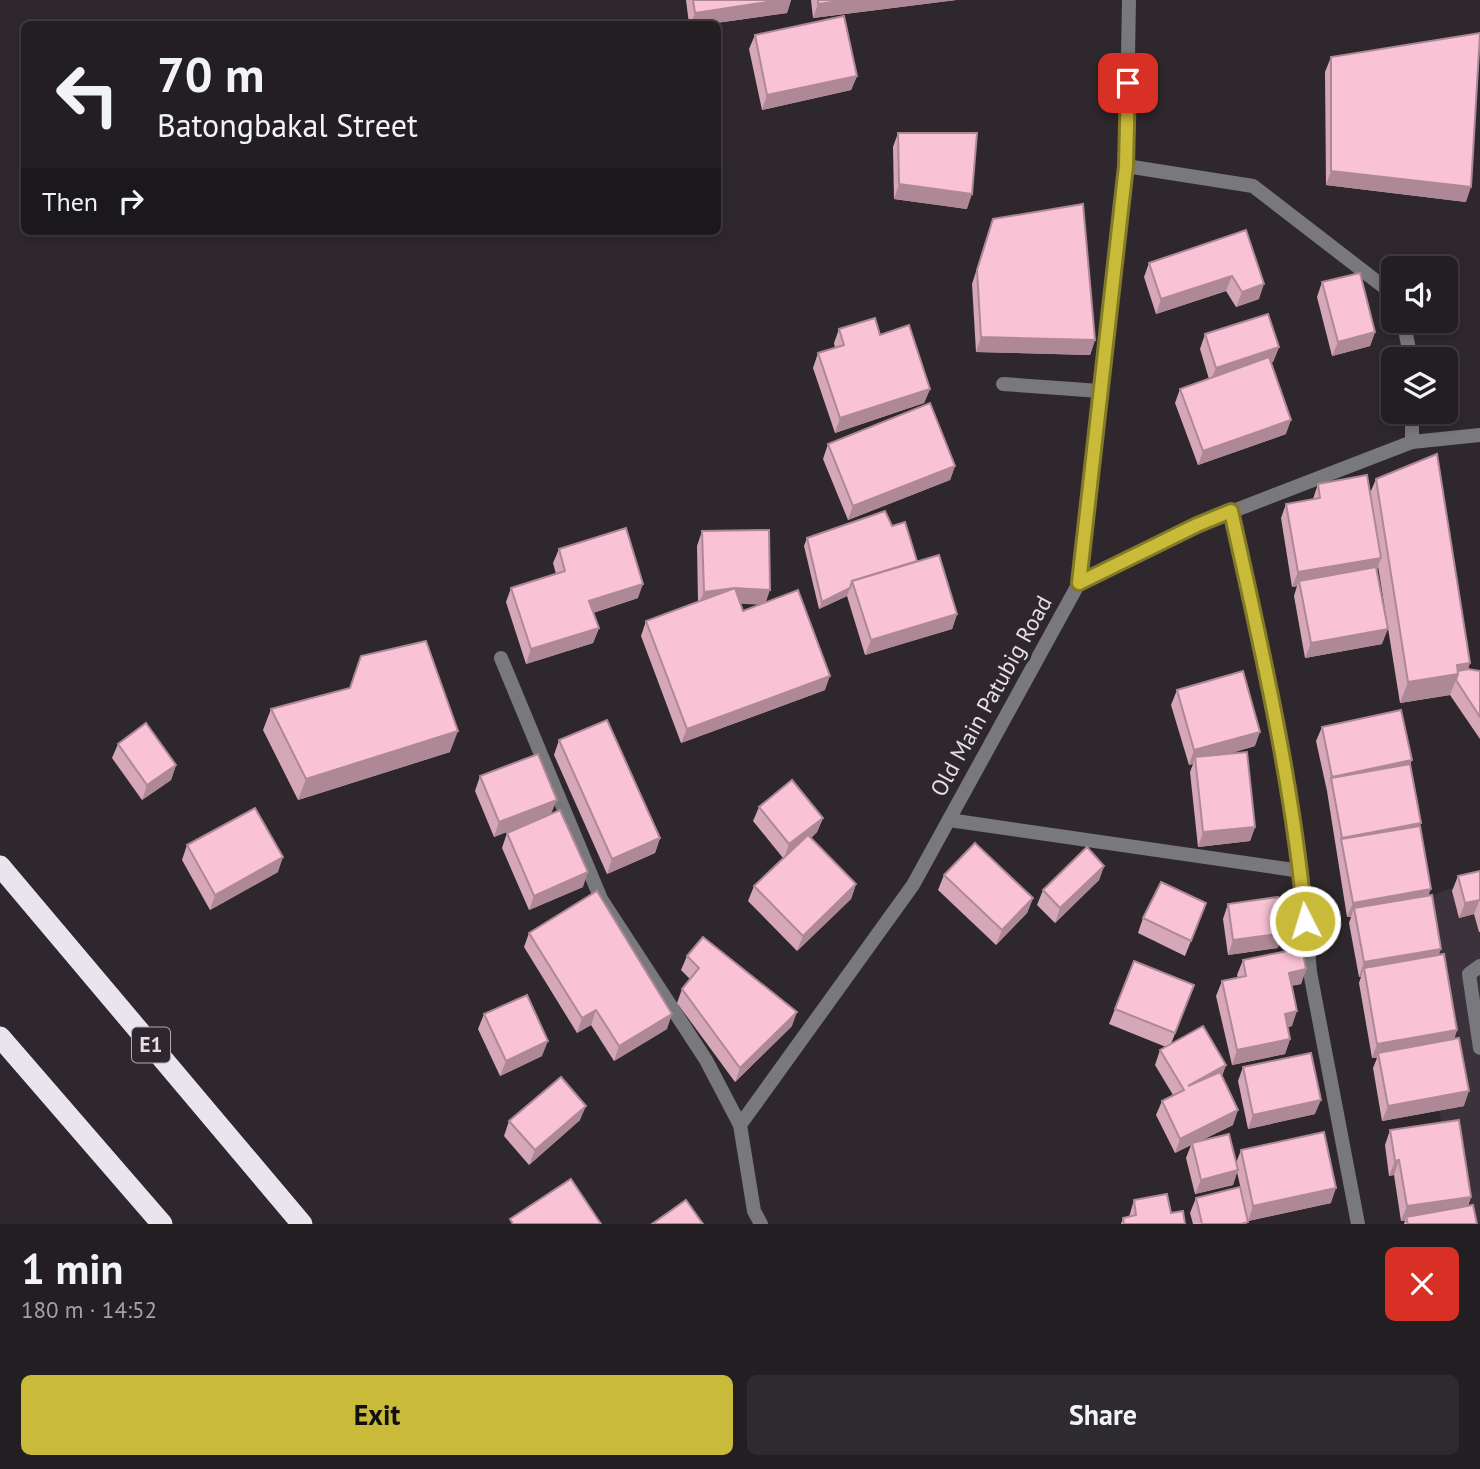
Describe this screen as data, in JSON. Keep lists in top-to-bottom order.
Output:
{
  "streets": {
    "highway": ["E1"],
    "street": ["Old Main Patubig Road"]
  },
  "page": {
    "turn": ["70 m", "Batongbakal Street"],
    "then": "Then",
    "heading": ["1 min", "180 m · 14:52"],
    "buttons": ["Exit", "Share"]
  }
}
